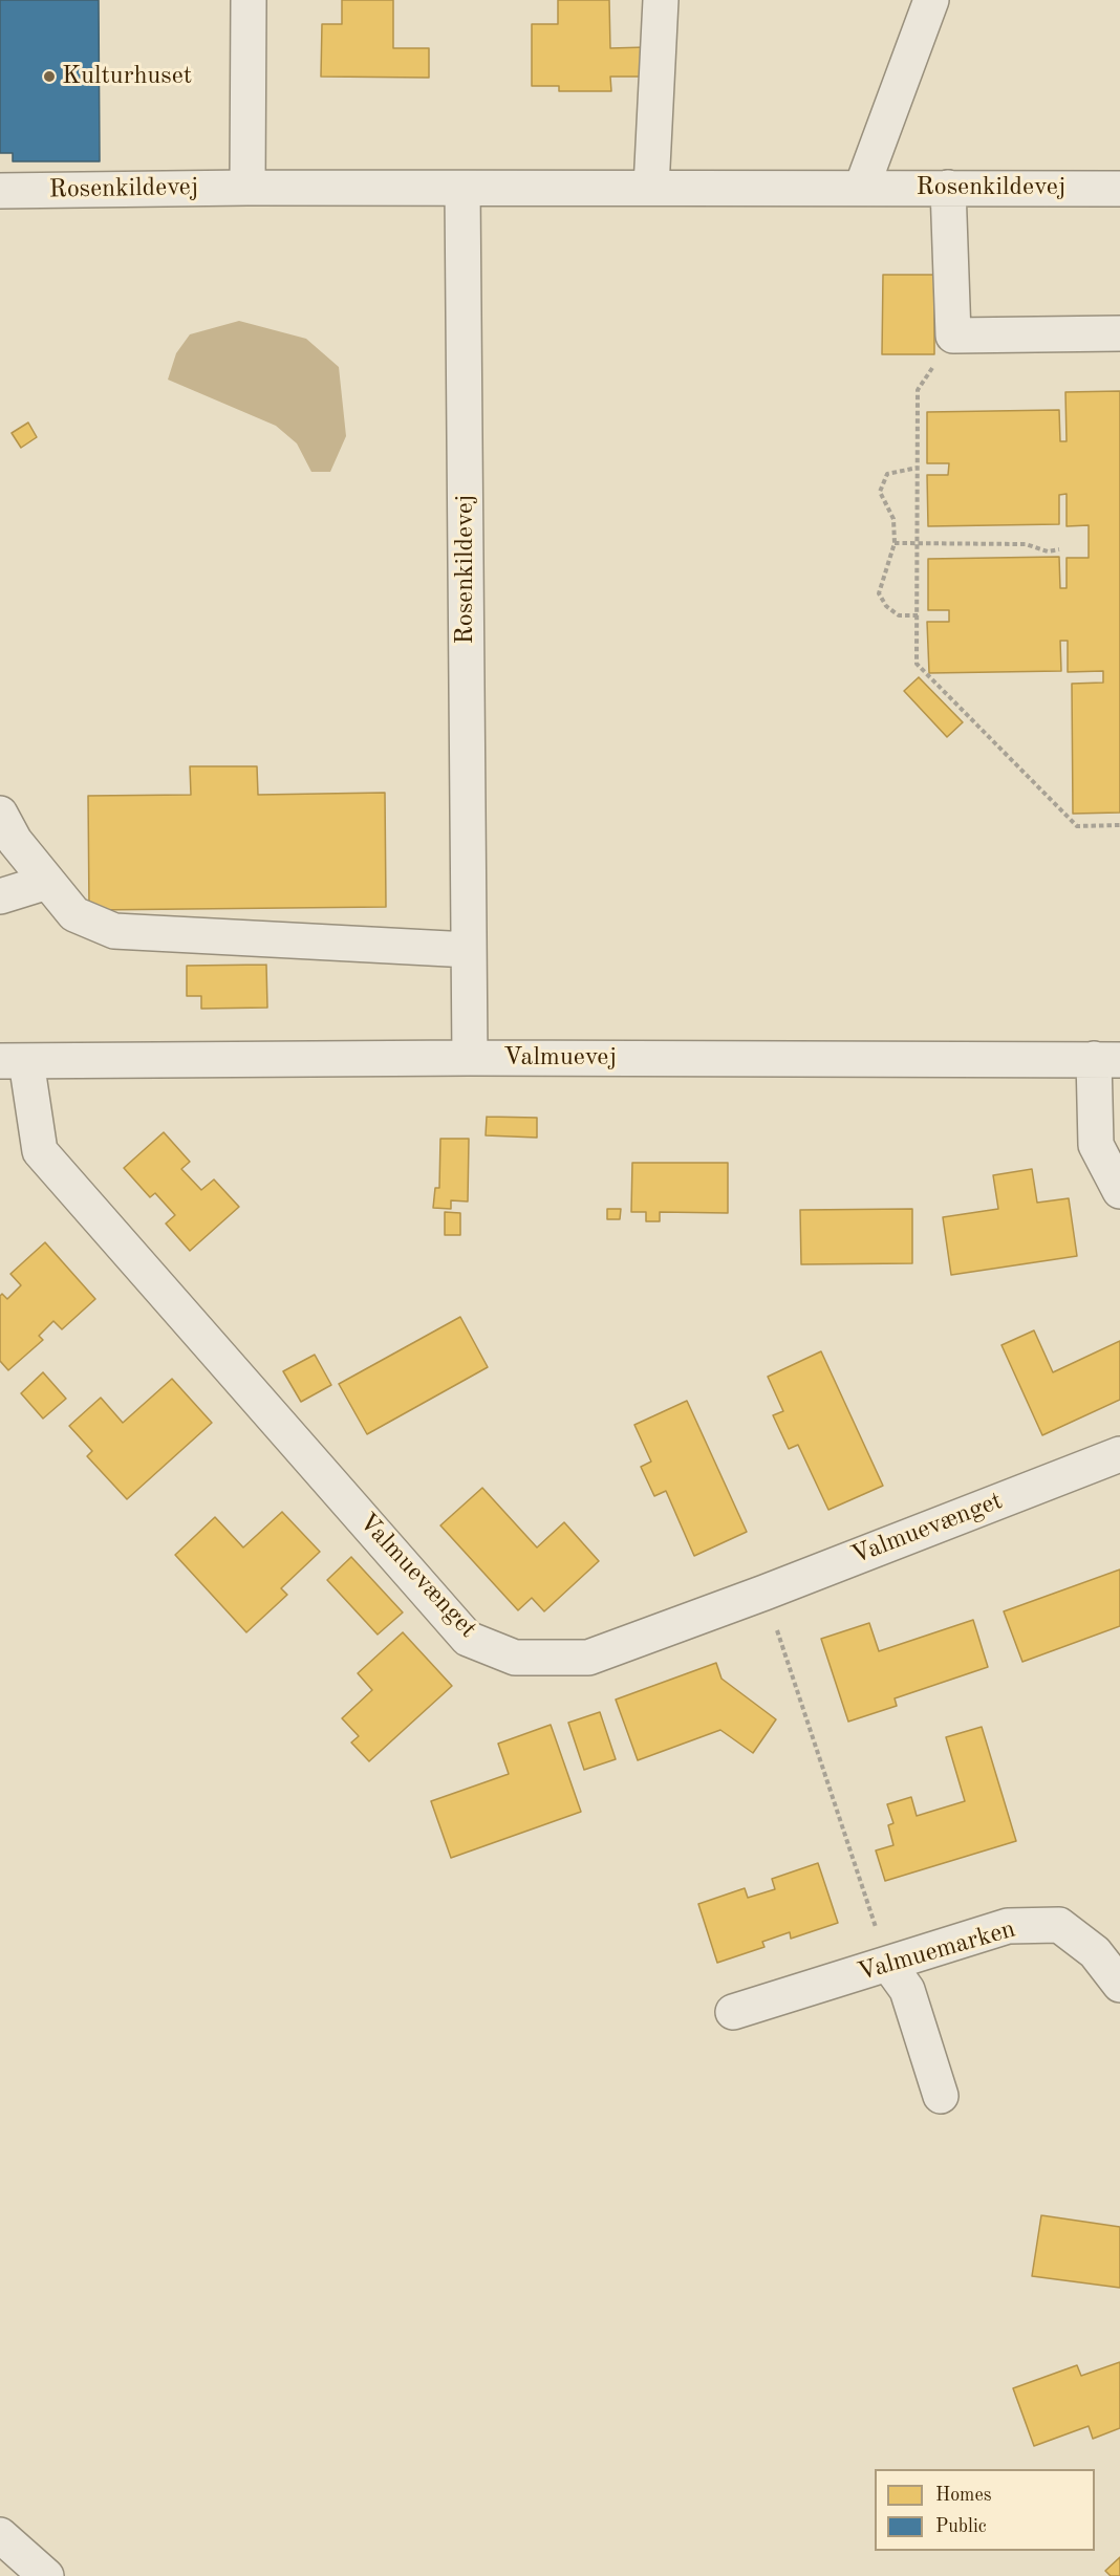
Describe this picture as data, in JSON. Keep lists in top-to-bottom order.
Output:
{
  "streets": {
    "street": [
      "Rosenkildevej",
      "Valmuevej",
      "Valmuevænget",
      "Valmuemarken"
    ]
  },
  "crossings": [
    ["Rosenkildevej", "Valmuevej"],
    ["Valmuevej", "Valmuevænget"]
  ],
  "places": ["Kulturhuset"],
  "legend": ["Homes", "Public"]
}
